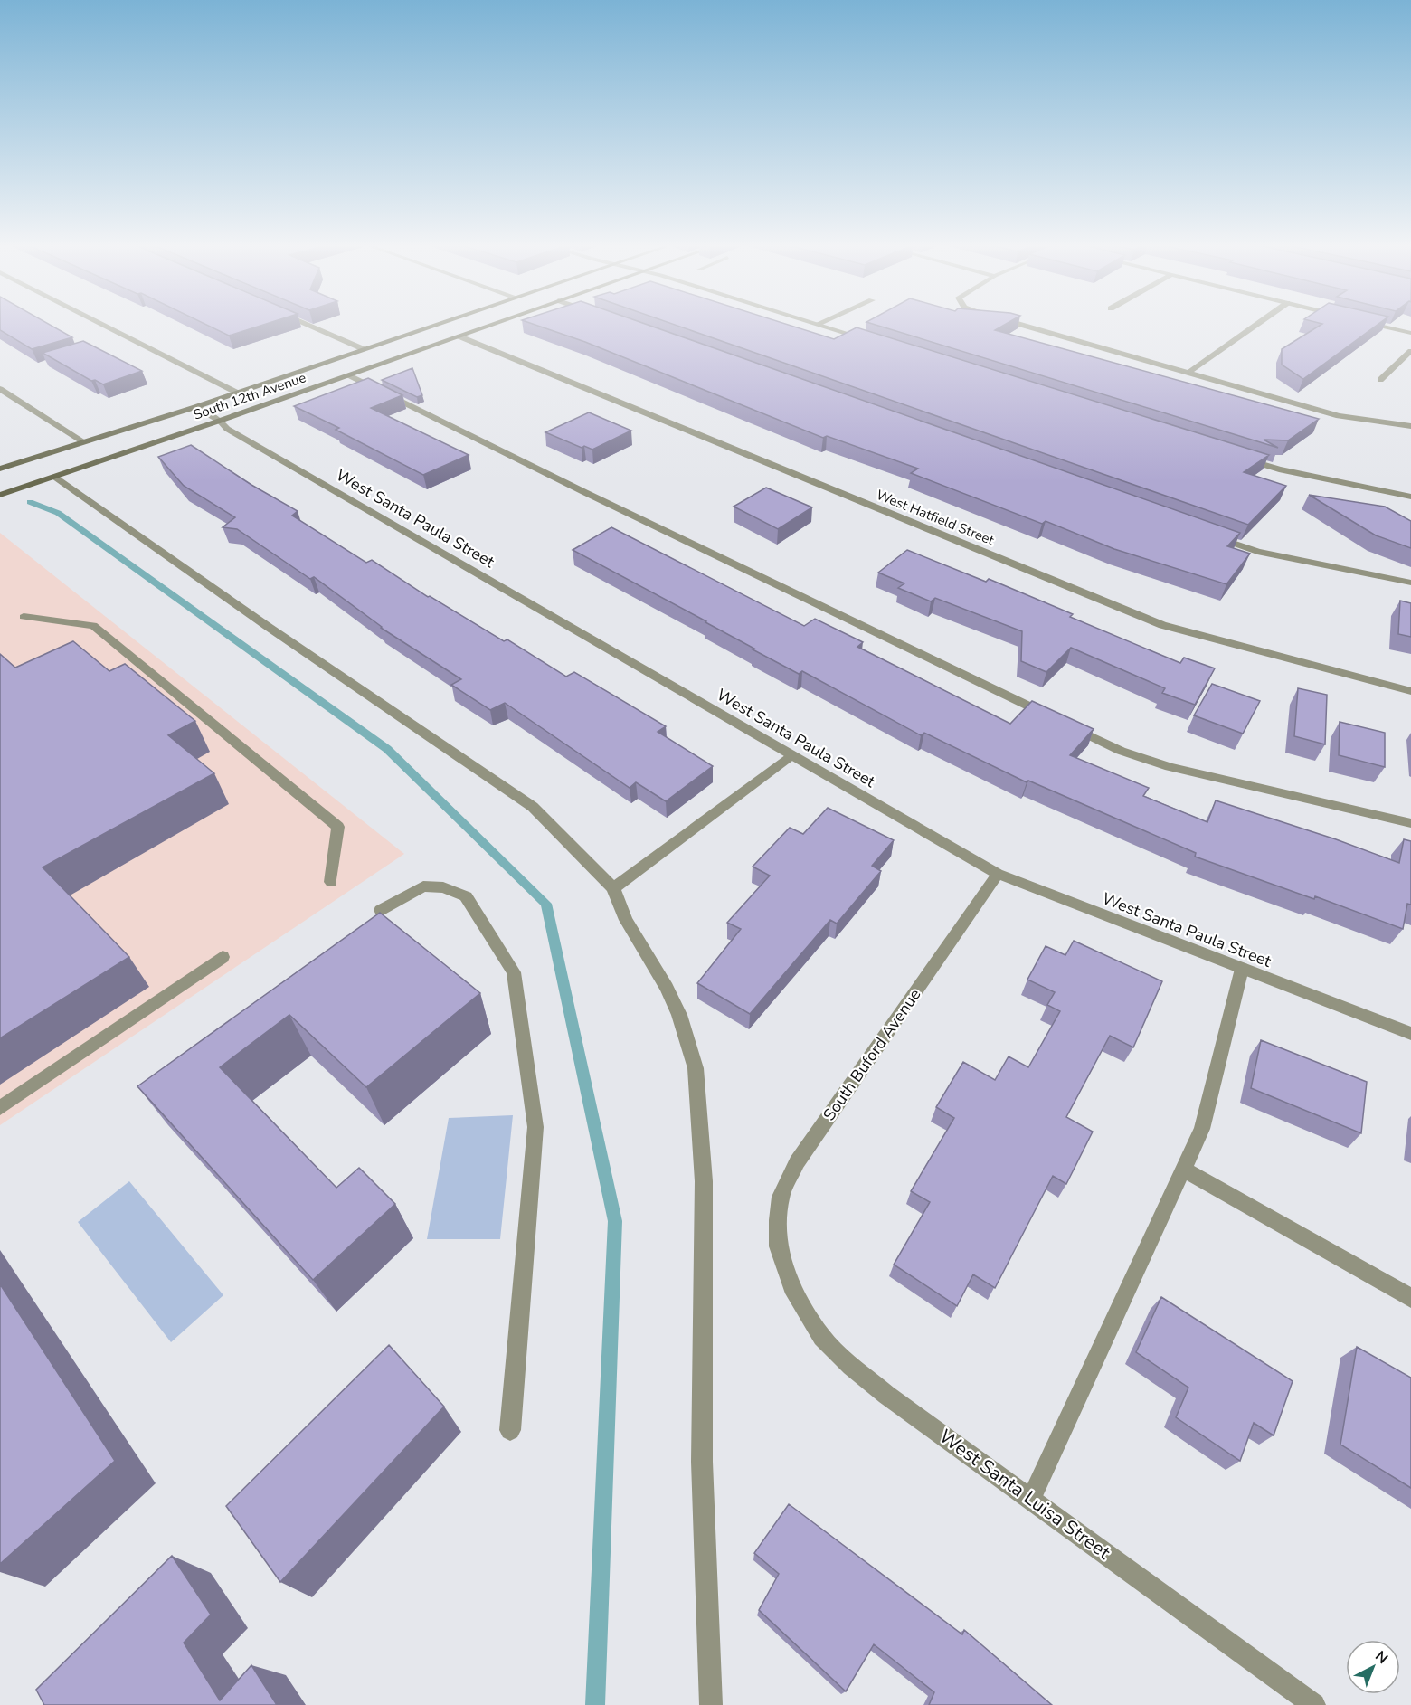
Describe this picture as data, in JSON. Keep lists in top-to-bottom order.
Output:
{
  "streets": {
    "main road": ["South 12th Avenue"],
    "street": [
      "West Hatfield Street",
      "West Santa Paula Street",
      "South Buford Avenue",
      "West Santa Luisa Street"
    ]
  },
  "crossings": [
    ["South 12th Avenue", "West Hatfield Street"],
    ["South 12th Avenue", "West Santa Paula Street"],
    ["West Santa Paula Street", "South Buford Avenue"],
    ["South Buford Avenue", "West Santa Luisa Street"]
  ],
  "north": "top right"
}
